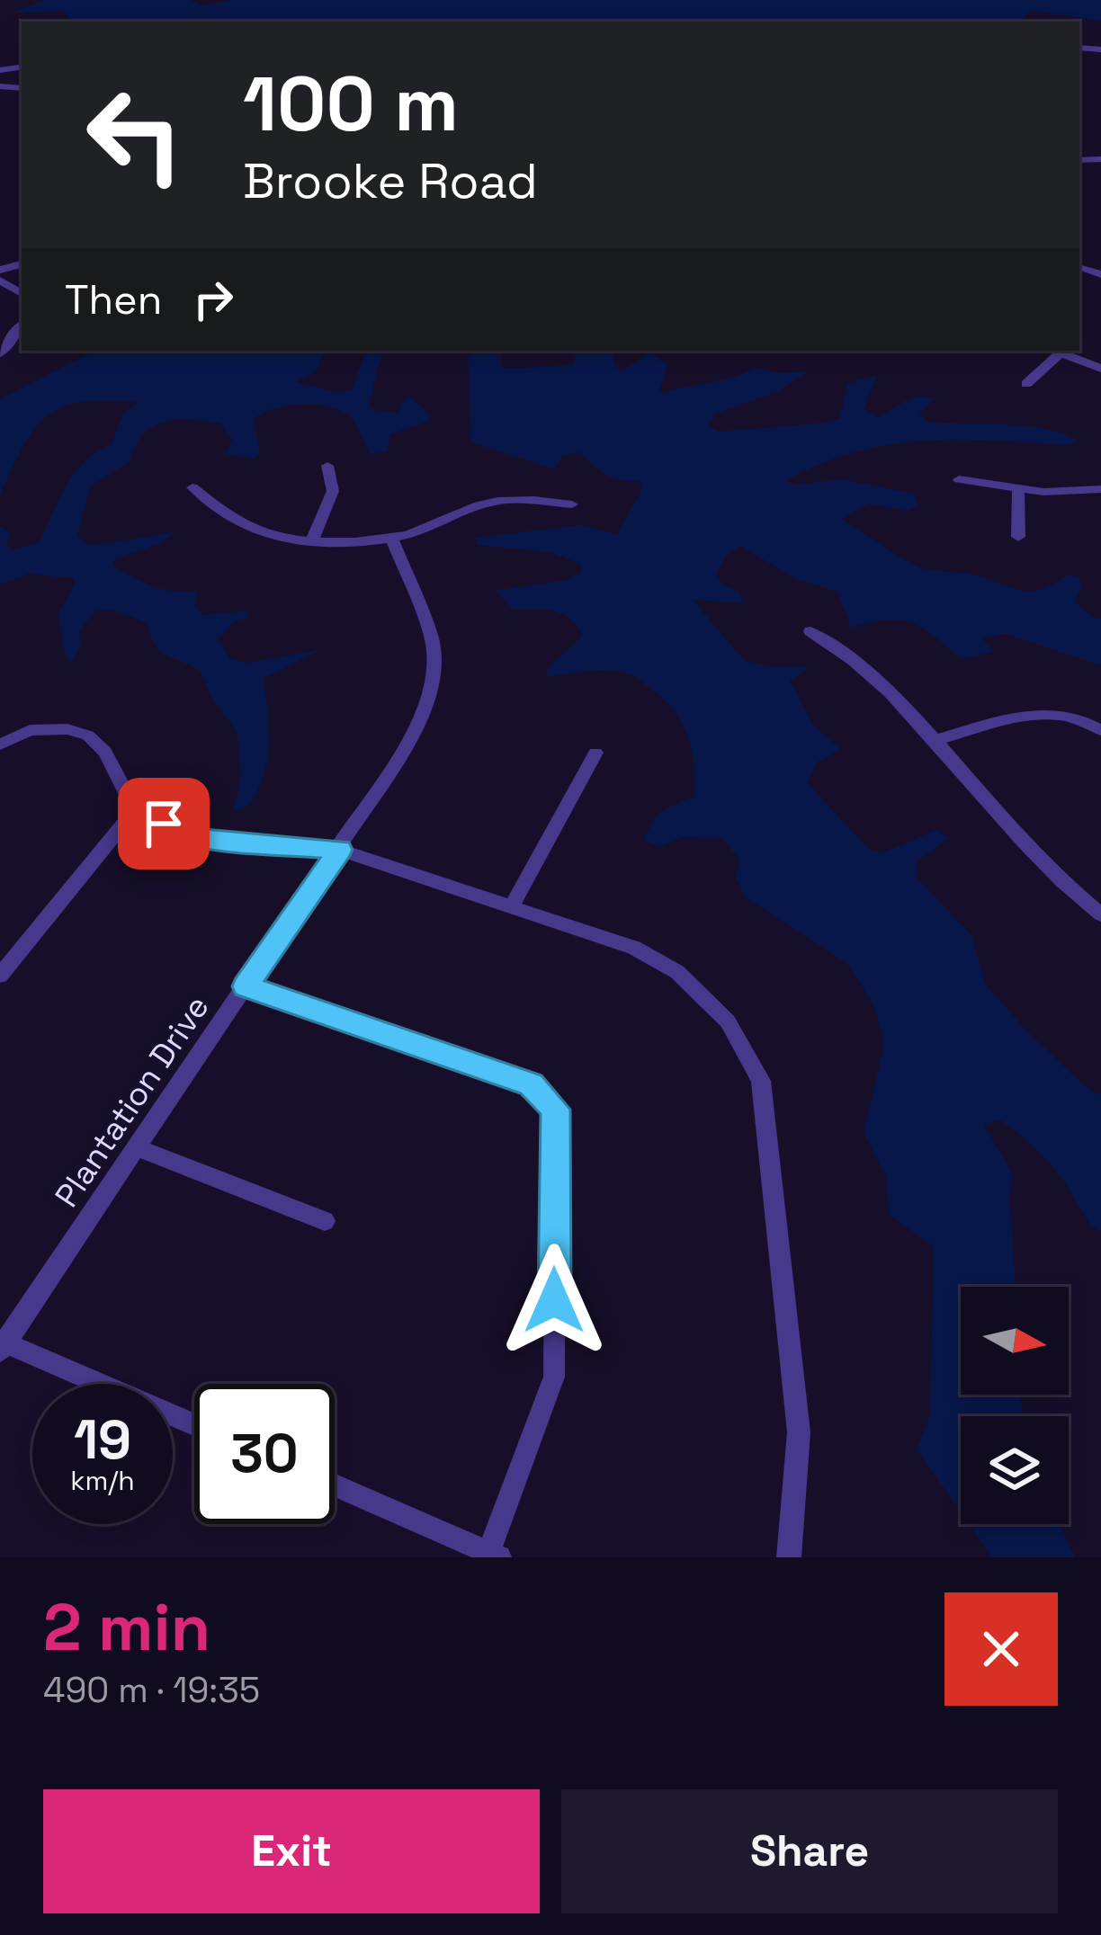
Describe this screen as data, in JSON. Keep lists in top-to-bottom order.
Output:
{
  "streets": {
    "street": ["Plantation Drive"]
  },
  "north": "right",
  "page": {
    "turn": ["100 m", "Brooke Road"],
    "then": "Then",
    "speed": "19 km/h",
    "limit": "30",
    "heading": ["2 min", "490 m · 19:35"],
    "buttons": ["Exit", "Share"]
  }
}
